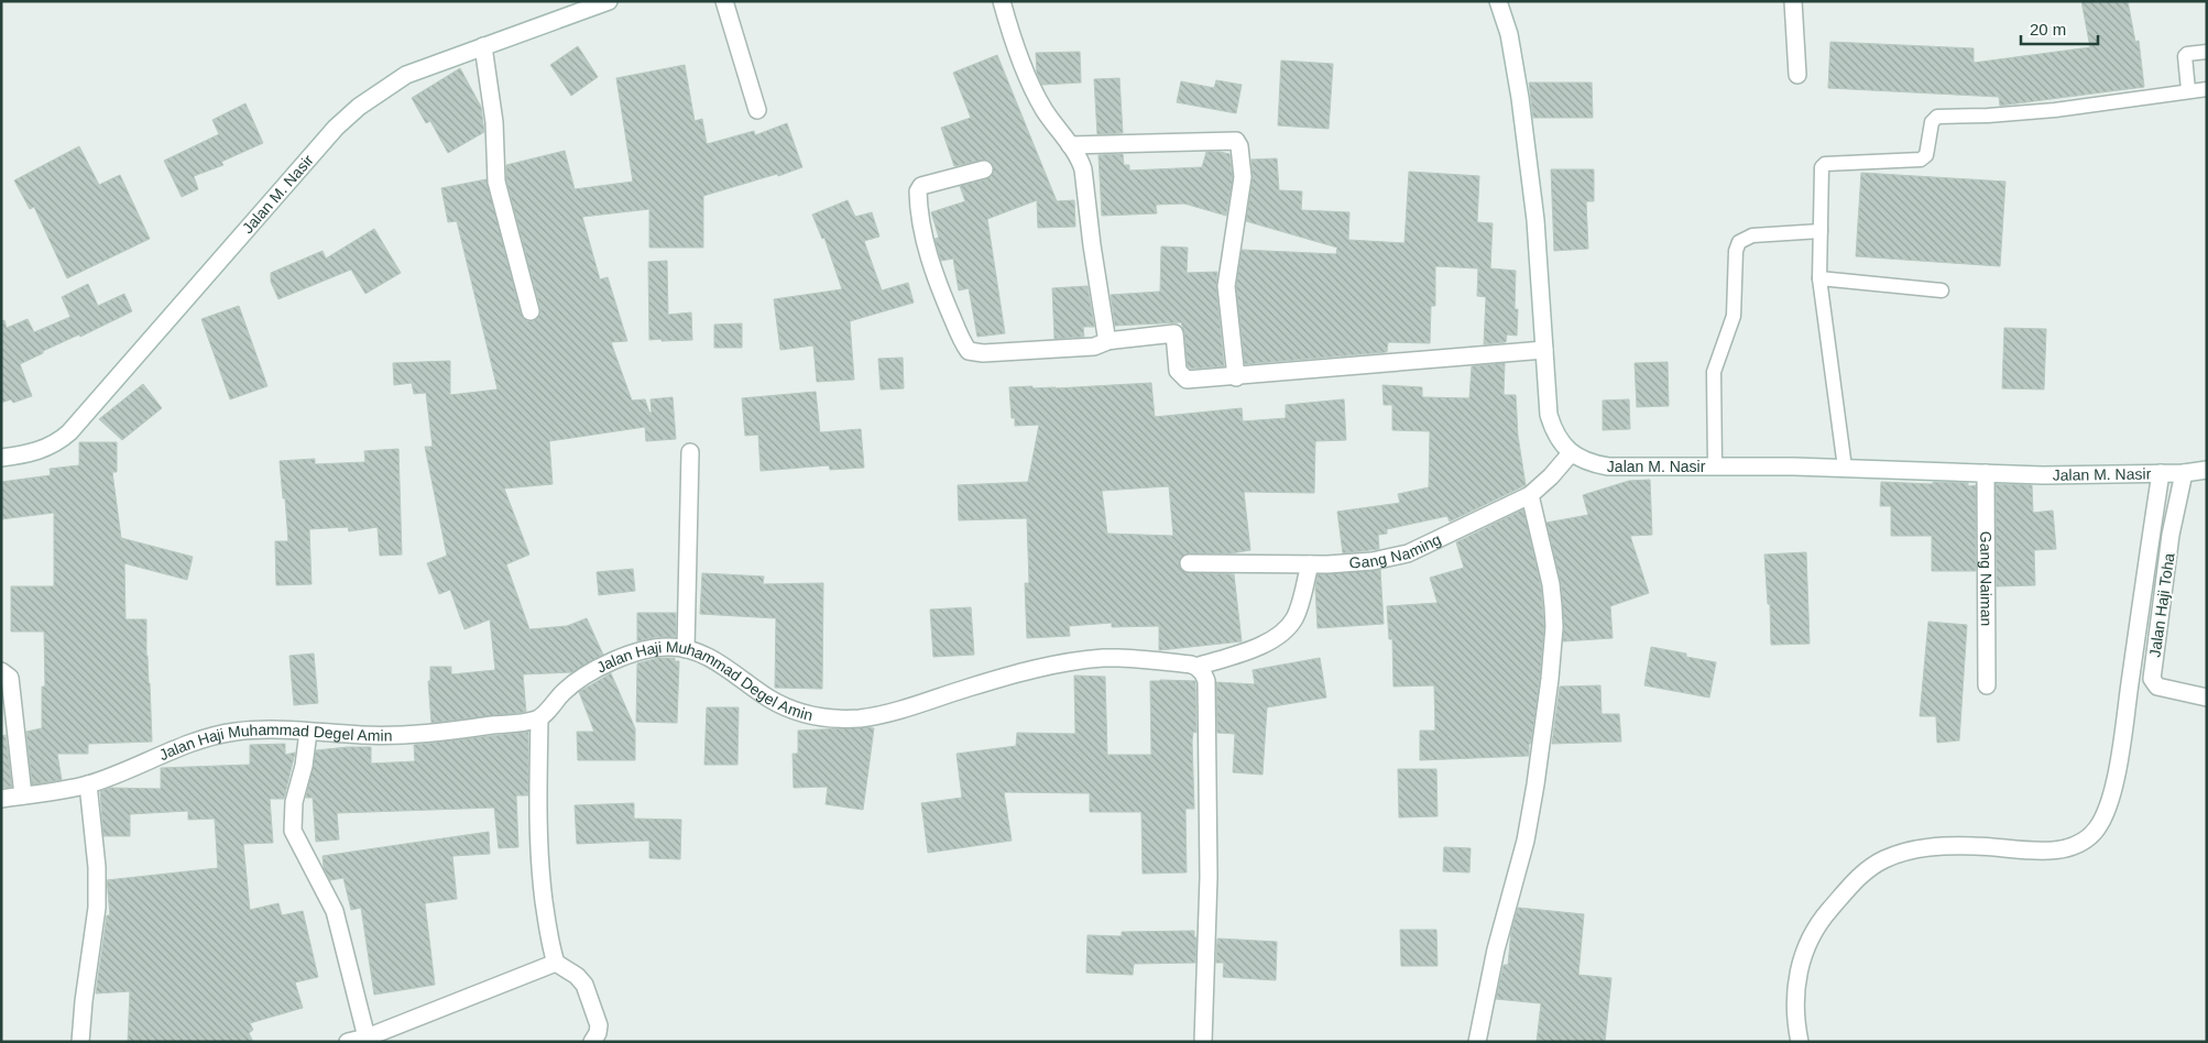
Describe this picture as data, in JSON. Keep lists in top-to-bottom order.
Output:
{
  "streets": {
    "street": [
      "Jalan M. Nasir",
      "Gang Naming",
      "Gang Naiman",
      "Jalan Haji Toha",
      "Jalan Haji Muhammad Degel Amin"
    ]
  },
  "crossings": [
    ["Jalan M. Nasir", "Gang Naming"],
    ["Jalan M. Nasir", "Gang Naiman"],
    ["Jalan M. Nasir", "Jalan Haji Toha"],
    ["Gang Naming", "Jalan Haji Muhammad Degel Amin"]
  ],
  "scale_bar": "20 m"
}
